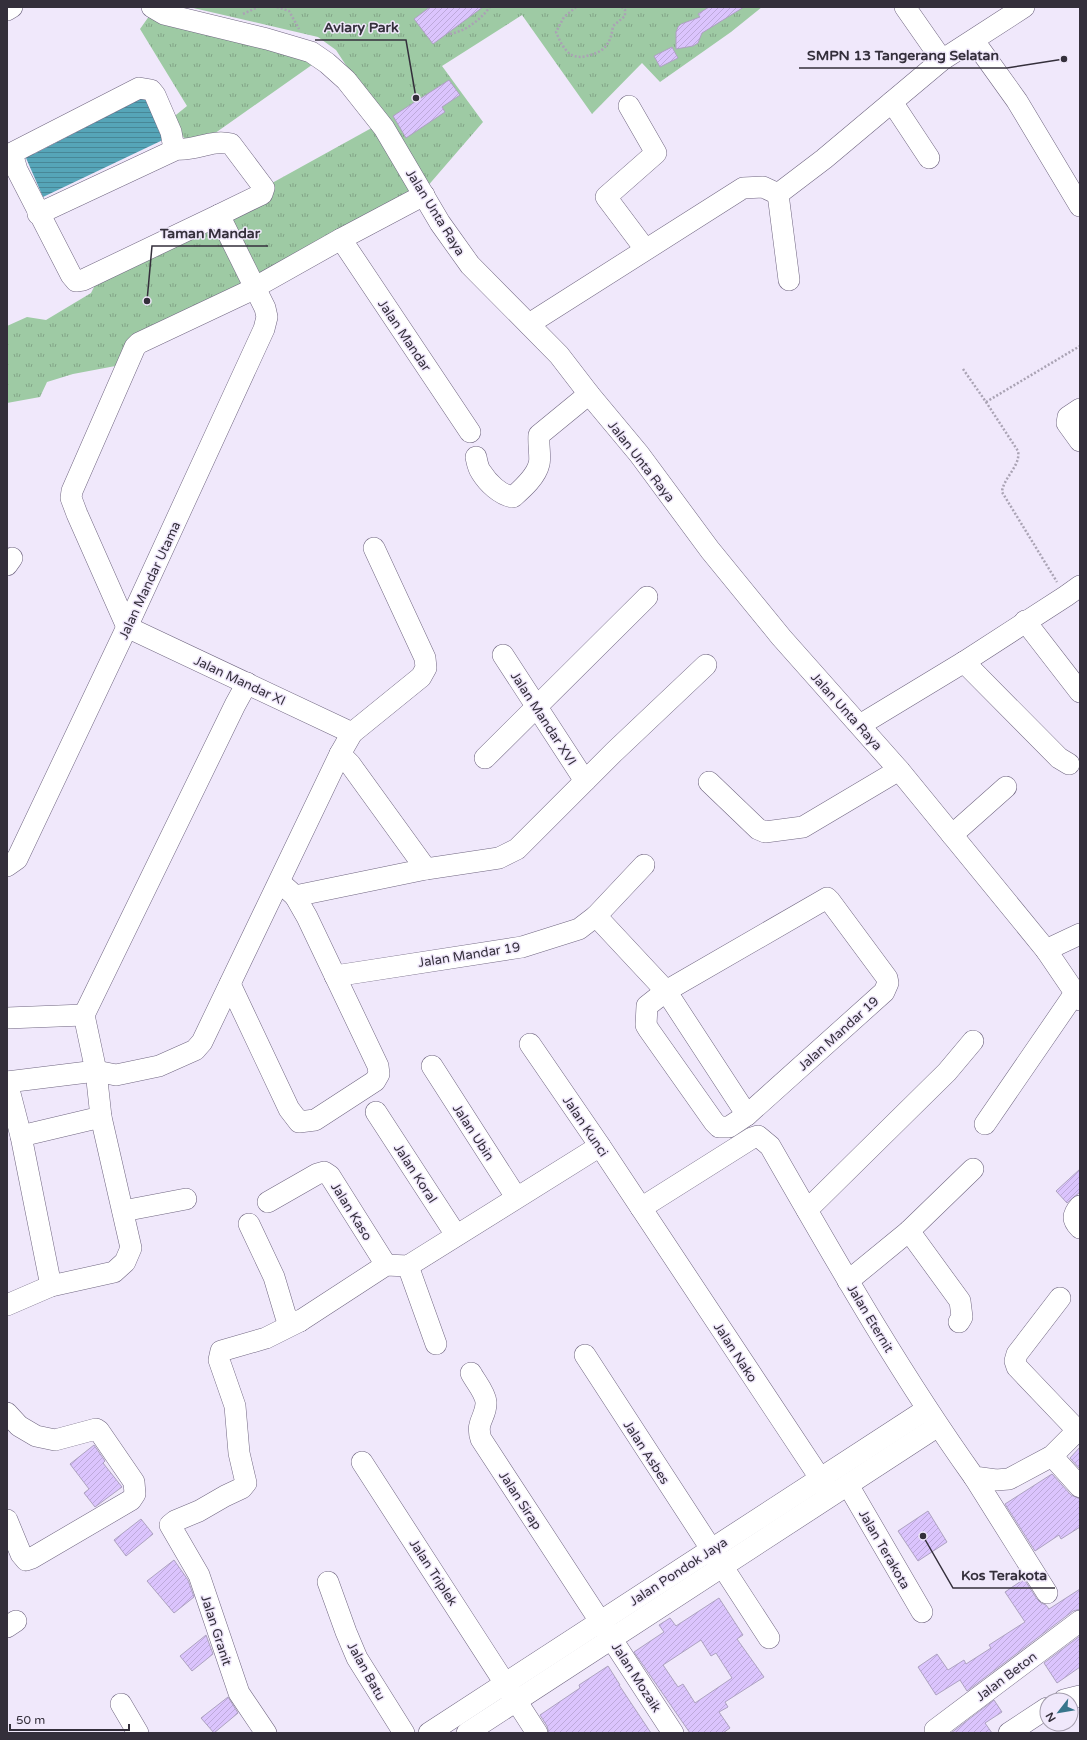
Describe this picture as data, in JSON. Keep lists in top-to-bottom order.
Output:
{
  "streets": {
    "street": [
      "Jalan Unta Raya",
      "Jalan Mandar",
      "Jalan Mandar Utama",
      "Jalan Mandar XI",
      "Jalan Mandar XVI",
      "Jalan Mandar 19",
      "Jalan Kunci",
      "Jalan Ubin",
      "Jalan Koral",
      "Jalan Kaso",
      "Jalan Eternit",
      "Jalan Nako",
      "Jalan Asbes",
      "Jalan Sirap",
      "Jalan Terakota",
      "Jalan Pondok Jaya",
      "Jalan Triplek",
      "Jalan Granit",
      "Jalan Batu",
      "Jalan Beton",
      "Jalan Mozaik"
    ]
  },
  "crossings": [
    ["Jalan Mandar Utama", "Jalan Mandar XI"],
    ["Jalan Kunci", "Jalan Eternit"],
    ["Jalan Kunci", "Jalan Nako"],
    ["Jalan Eternit", "Jalan Nako"],
    ["Jalan Eternit", "Jalan Pondok Jaya"],
    ["Jalan Nako", "Jalan Terakota"],
    ["Jalan Nako", "Jalan Pondok Jaya"],
    ["Jalan Asbes", "Jalan Pondok Jaya"],
    ["Jalan Sirap", "Jalan Pondok Jaya"],
    ["Jalan Sirap", "Jalan Mozaik"],
    ["Jalan Terakota", "Jalan Pondok Jaya"],
    ["Jalan Pondok Jaya", "Jalan Triplek"],
    ["Jalan Pondok Jaya", "Jalan Mozaik"]
  ],
  "places": [
    "SMPN 13 Tangerang Selatan",
    "Aviary Park",
    "Taman Mandar",
    "Kos Terakota"
  ],
  "scale_bar": "50 m",
  "north": "bottom left"
}
